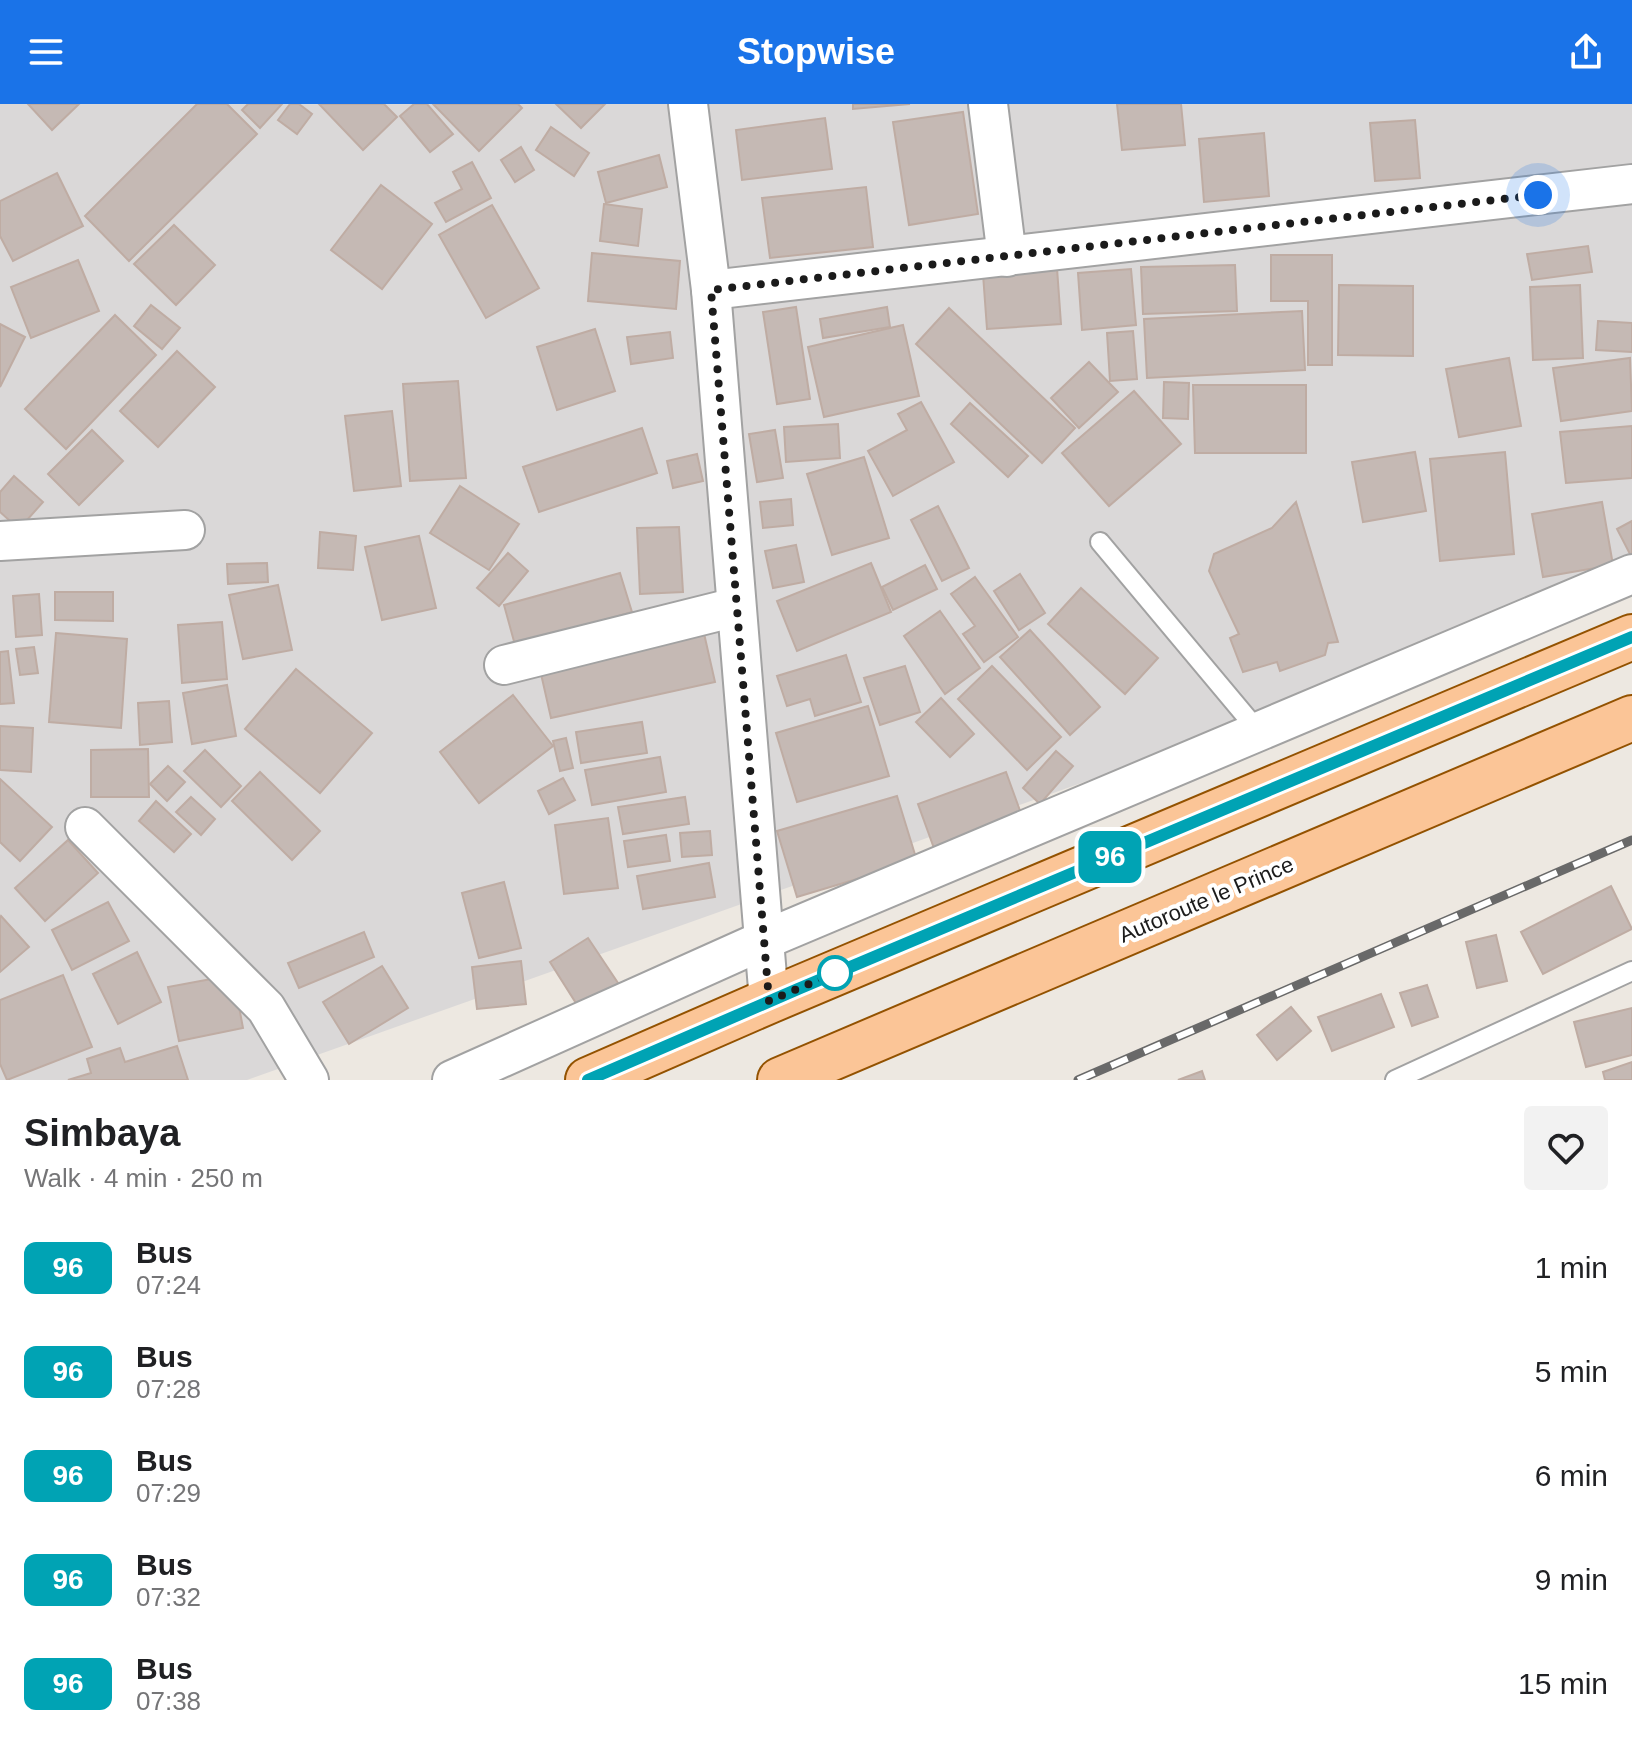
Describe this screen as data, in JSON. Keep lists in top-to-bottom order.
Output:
{
  "streets": {
    "main road": ["Autoroute le Prince"]
  },
  "lines": ["bus line 96"],
  "page": {
    "header": "Stopwise",
    "on_map": "96",
    "heading": ["Simbaya", "Walk · 4 min · 250 m"],
    "list": [
      {
        "mark": "96",
        "name": "Bus",
        "note": "07:24",
        "value": "1 min"
      },
      {
        "mark": "96",
        "name": "Bus",
        "note": "07:28",
        "value": "5 min"
      },
      {
        "mark": "96",
        "name": "Bus",
        "note": "07:29",
        "value": "6 min"
      },
      {
        "mark": "96",
        "name": "Bus",
        "note": "07:32",
        "value": "9 min"
      },
      {
        "mark": "96",
        "name": "Bus",
        "note": "07:38",
        "value": "15 min"
      }
    ]
  }
}
